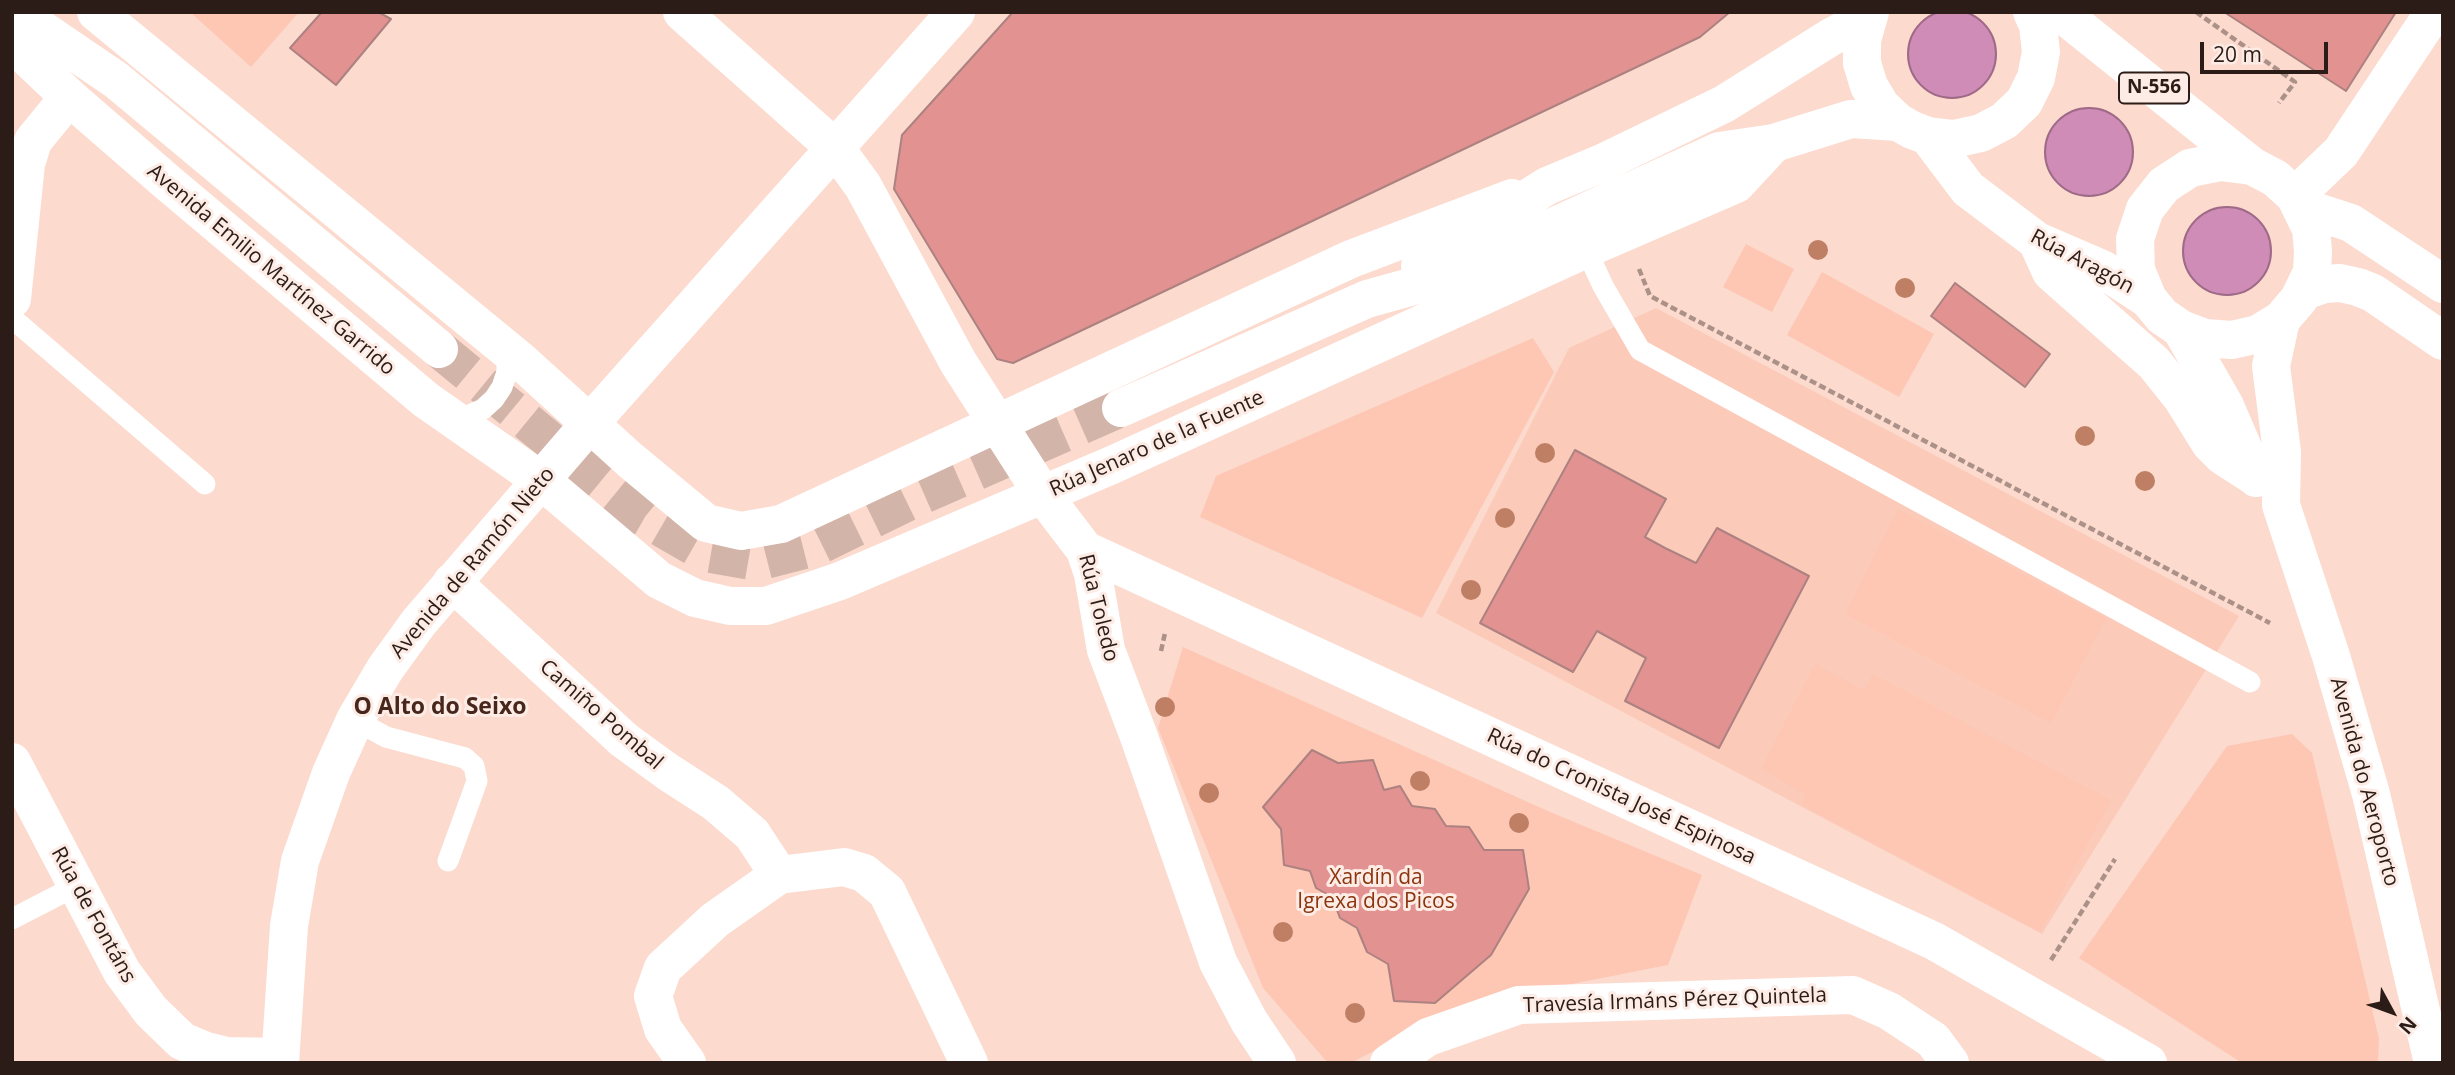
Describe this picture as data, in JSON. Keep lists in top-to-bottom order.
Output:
{
  "streets": {
    "main road": [
      "N-556",
      "Rúa Aragón",
      "Avenida Emilio Martínez Garrido",
      "Rúa Jenaro de la Fuente",
      "Avenida de Ramón Nieto",
      "Rúa Toledo",
      "Camiño Pombal",
      "Avenida do Aeroporto",
      "Rúa do Cronista José Espinosa",
      "Rúa de Fontáns",
      "Travesía Irmáns Pérez Quintela"
    ]
  },
  "crossings": [
    ["Rúa Aragón", "Rúa Jenaro de la Fuente"],
    ["Rúa Aragón", "Avenida do Aeroporto"],
    ["Avenida Emilio Martínez Garrido", "Rúa Jenaro de la Fuente"],
    ["Avenida Emilio Martínez Garrido", "Avenida de Ramón Nieto"],
    ["Rúa Jenaro de la Fuente", "Avenida de Ramón Nieto"],
    ["Rúa Jenaro de la Fuente", "Rúa Toledo"],
    ["Avenida de Ramón Nieto", "Rúa Toledo"],
    ["Avenida de Ramón Nieto", "Camiño Pombal"],
    ["Avenida de Ramón Nieto", "Rúa de Fontáns"],
    ["Rúa Toledo", "Rúa do Cronista José Espinosa"]
  ],
  "districts": ["O Alto do Seixo"],
  "parks": ["Xardín da Igrexa dos Picos"],
  "scale_bar": "20 m",
  "north": "bottom right"
}
